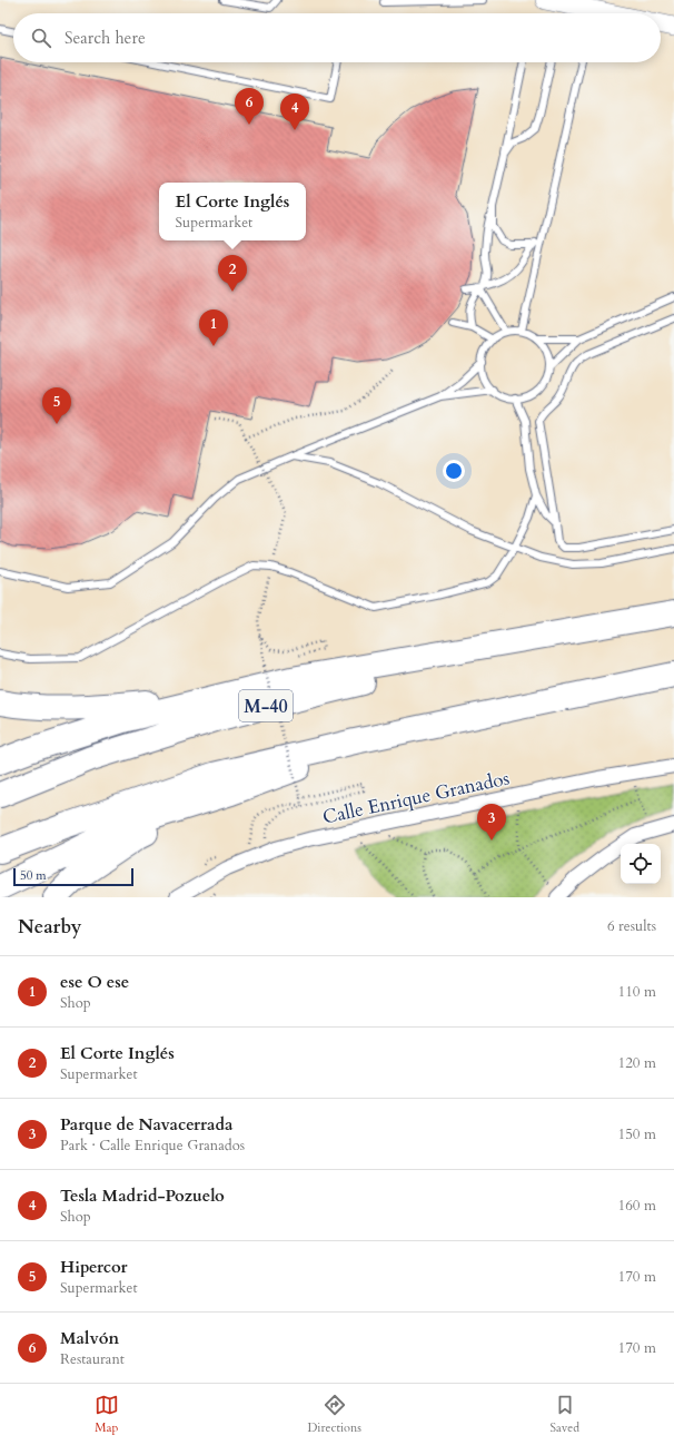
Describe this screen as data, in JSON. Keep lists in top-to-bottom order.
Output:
{
  "streets": {
    "highway": ["M-40"],
    "street": ["Calle Enrique Granados"]
  },
  "scale_bar": "50 m",
  "page": {
    "search": "Search here",
    "pins": [
      "6",
      "4",
      "2",
      "1",
      "5",
      "3"
    ],
    "popup": ["El Corte Inglés", "Supermarket"],
    "scale": "50 m",
    "heading": ["Nearby", "6 results"],
    "list": [
      {
        "mark": "1",
        "name": "ese O ese",
        "note": "Shop",
        "value": "110 m"
      },
      {
        "mark": "2",
        "name": "El Corte Inglés",
        "note": "Supermarket",
        "value": "120 m"
      },
      {
        "mark": "3",
        "name": "Parque de Navacerrada",
        "note": "Park · Calle Enrique Granados",
        "value": "150 m"
      },
      {
        "mark": "4",
        "name": "Tesla Madrid-Pozuelo",
        "note": "Shop",
        "value": "160 m"
      },
      {
        "mark": "5",
        "name": "Hipercor",
        "note": "Supermarket",
        "value": "170 m"
      },
      {
        "mark": "6",
        "name": "Malvón",
        "note": "Restaurant",
        "value": "170 m"
      }
    ],
    "nav": ["Map", "Directions", "Saved"]
  }
}
